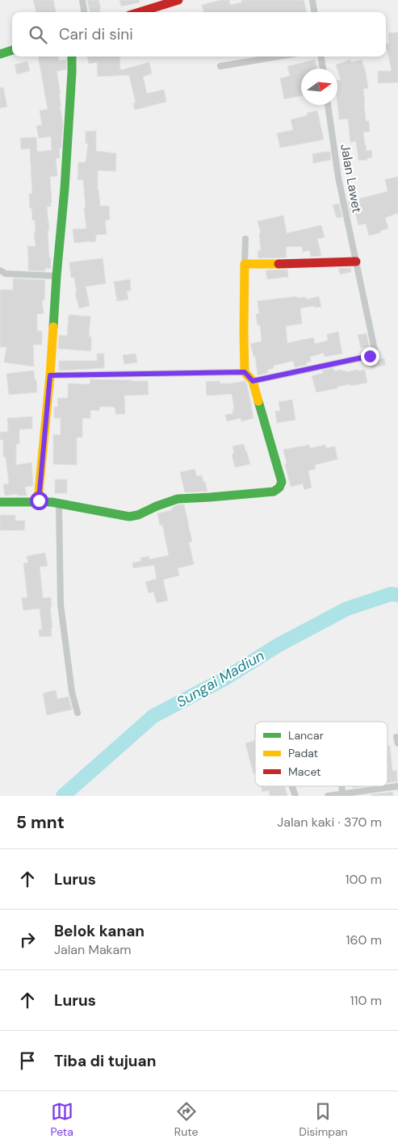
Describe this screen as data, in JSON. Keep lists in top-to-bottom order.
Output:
{
  "streets": {
    "street": ["Jalan Lawet"]
  },
  "water": ["Sungai Madiun"],
  "legend": ["Lancar", "Padat", "Macet"],
  "north": "right",
  "page": {
    "search": "Cari di sini",
    "heading": ["5 mnt", "Jalan kaki · 370 m"],
    "list": [
      ["Lurus", "100 m"],
      ["Belok kanan", "Jalan Makam", "160 m"],
      ["Lurus", "110 m"],
      "Tiba di tujuan"
    ],
    "nav": ["Peta", "Rute", "Disimpan"]
  }
}
